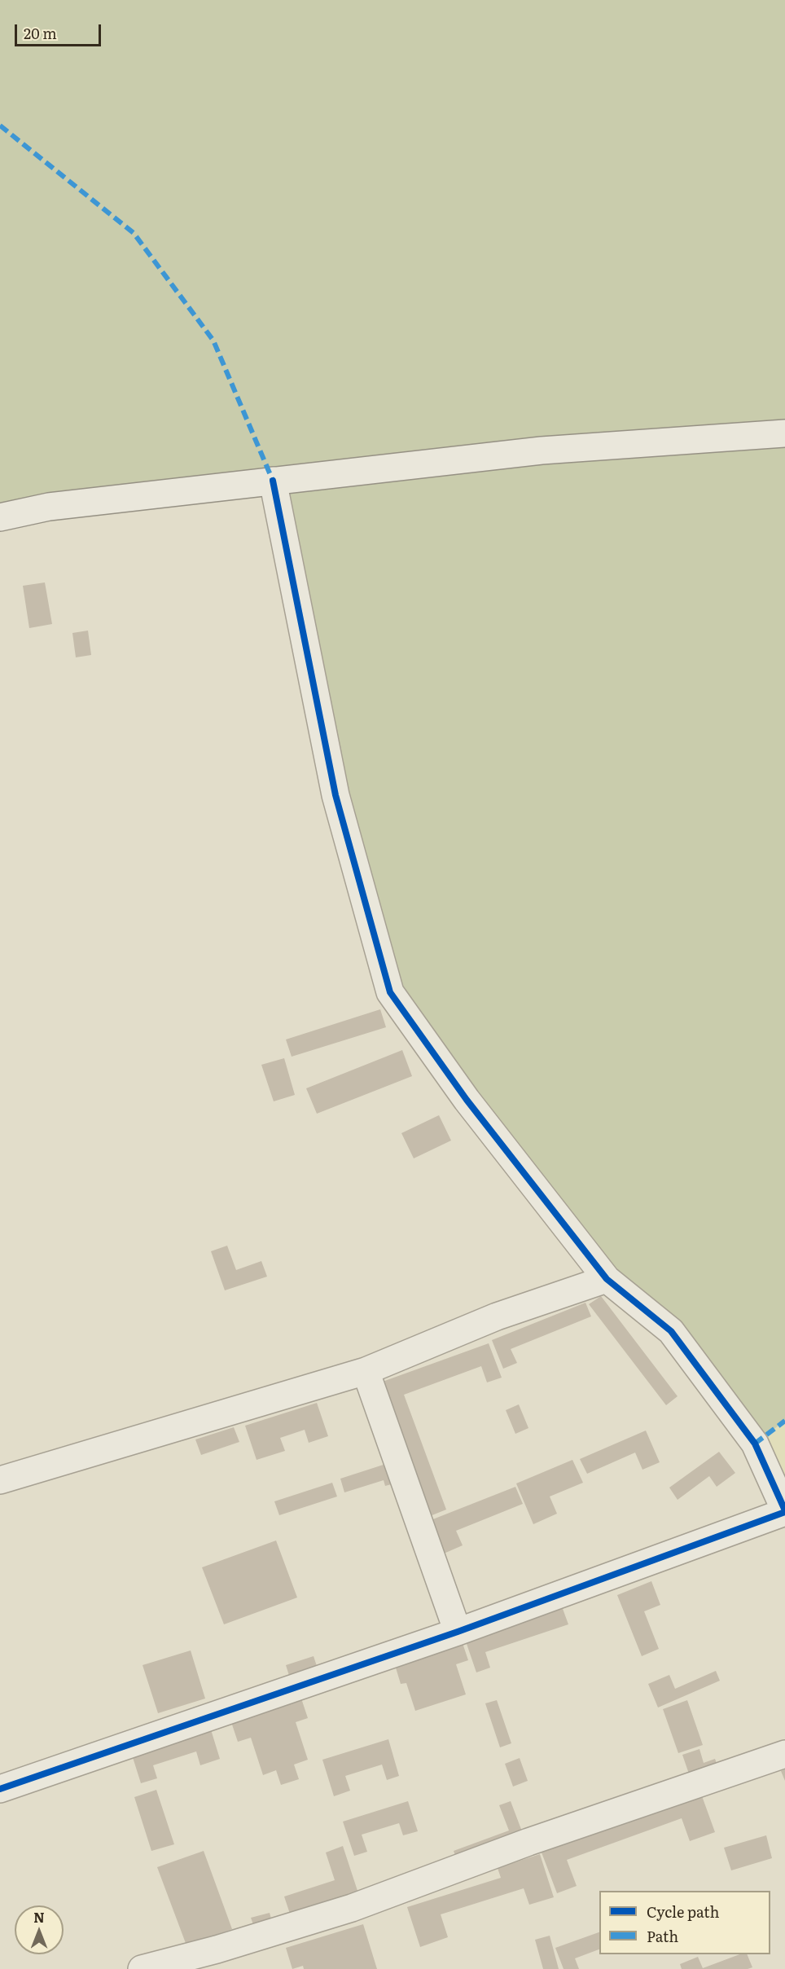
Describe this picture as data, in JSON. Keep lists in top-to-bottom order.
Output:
{
  "legend": ["Cycle path", "Path"],
  "scale_bar": "20 m",
  "north": "top"
}
